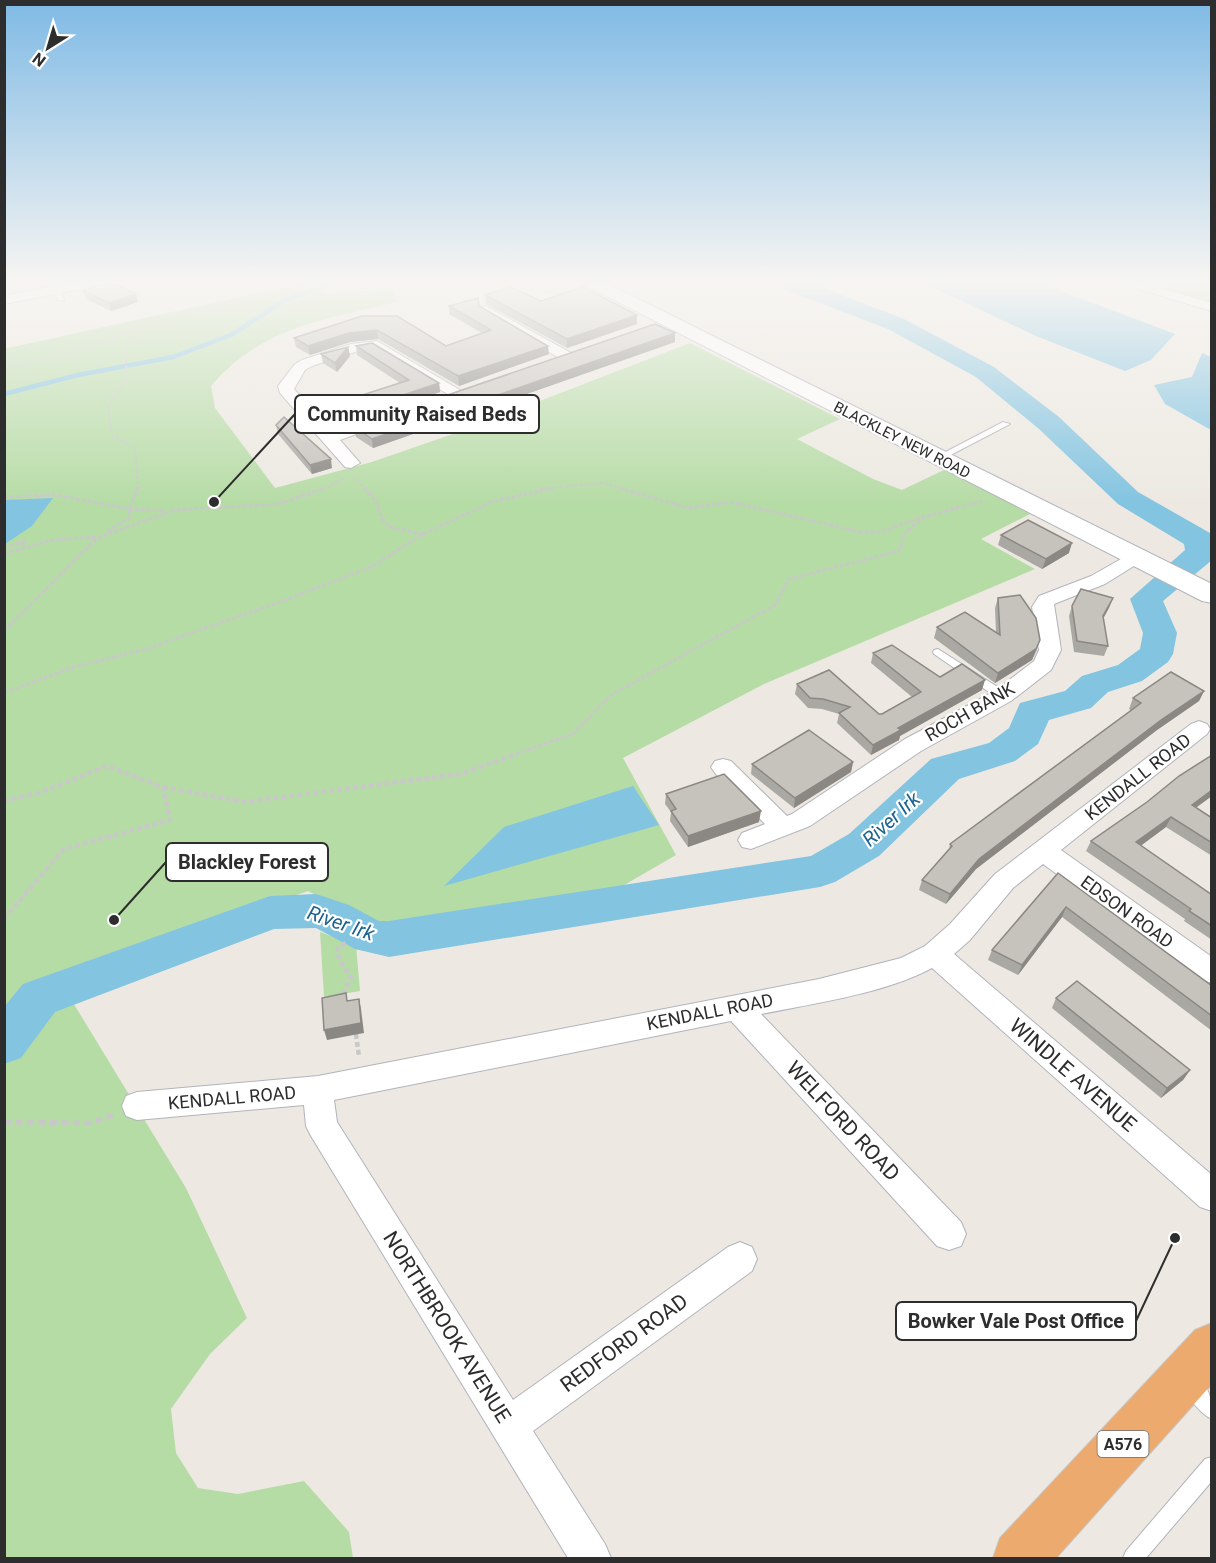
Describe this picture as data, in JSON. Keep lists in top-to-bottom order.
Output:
{
  "streets": {
    "highway": ["A576"],
    "street": [
      "BLACKLEY NEW ROAD",
      "ROCH BANK",
      "KENDALL ROAD",
      "EDSON ROAD",
      "WINDLE AVENUE",
      "WELFORD ROAD",
      "NORTHBROOK AVENUE",
      "REDFORD ROAD"
    ]
  },
  "crossings": [
    ["BLACKLEY NEW ROAD", "ROCH BANK"],
    ["KENDALL ROAD", "EDSON ROAD"],
    ["KENDALL ROAD", "WINDLE AVENUE"],
    ["KENDALL ROAD", "WELFORD ROAD"],
    ["KENDALL ROAD", "NORTHBROOK AVENUE"],
    ["NORTHBROOK AVENUE", "REDFORD ROAD"]
  ],
  "water": ["River Irk"],
  "places": ["Community Raised Beds", "Blackley Forest", "Bowker Vale Post Office"],
  "north": "bottom left"
}
